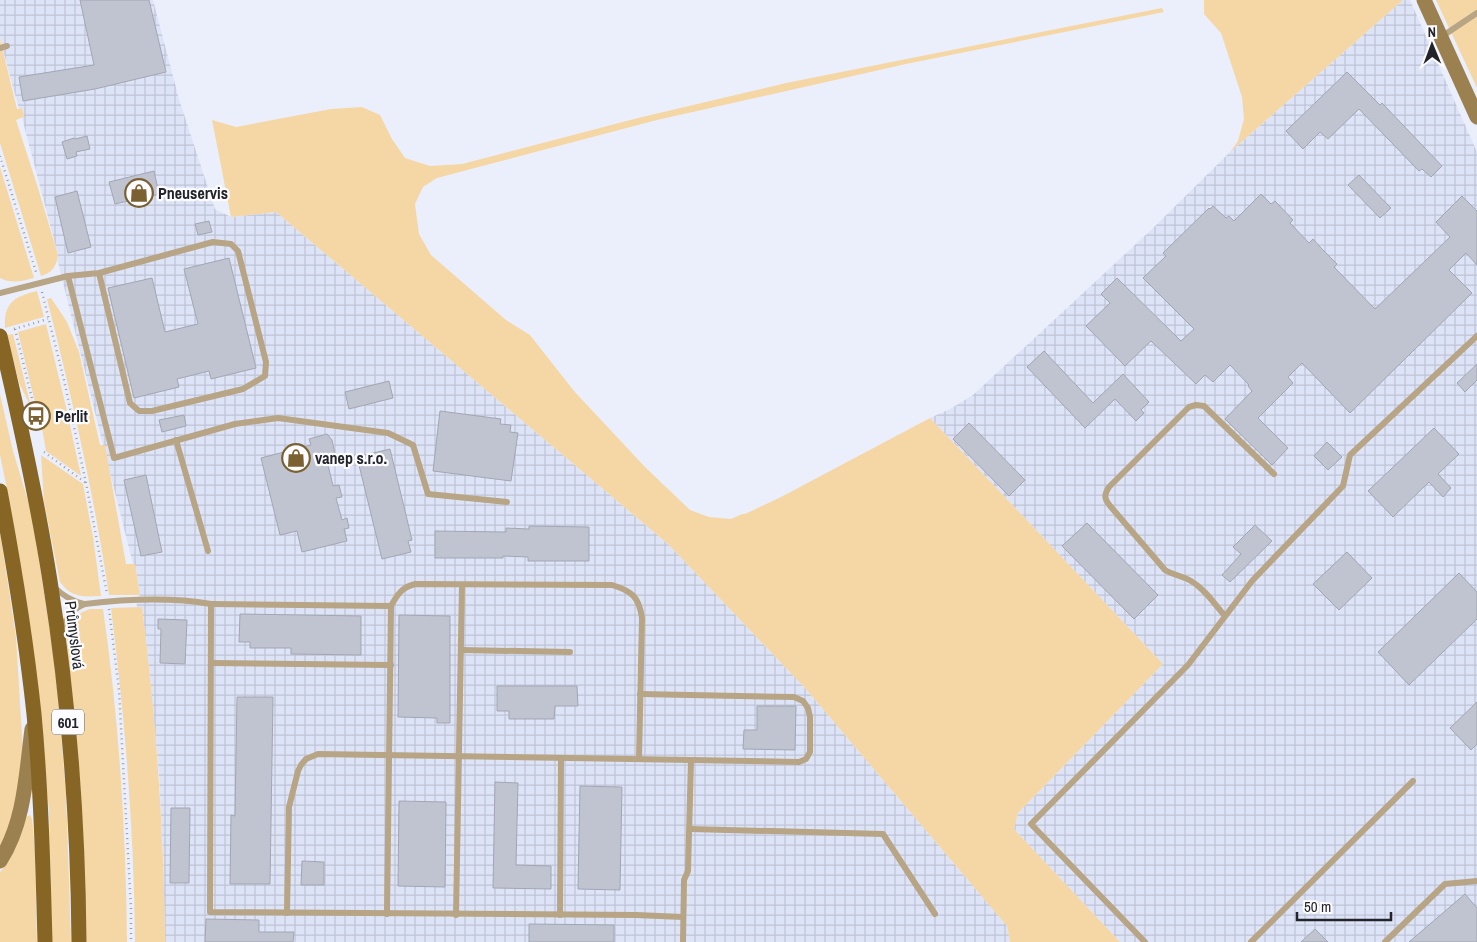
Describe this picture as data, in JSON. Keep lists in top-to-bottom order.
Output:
{
  "streets": {
    "main road": ["Průmyslová", "601"]
  },
  "places": {
    "shop": ["Pneuservis", "vanep s.r.o."],
    "bus stop": ["Perlit"]
  },
  "scale_bar": "50 m",
  "north": "top"
}
